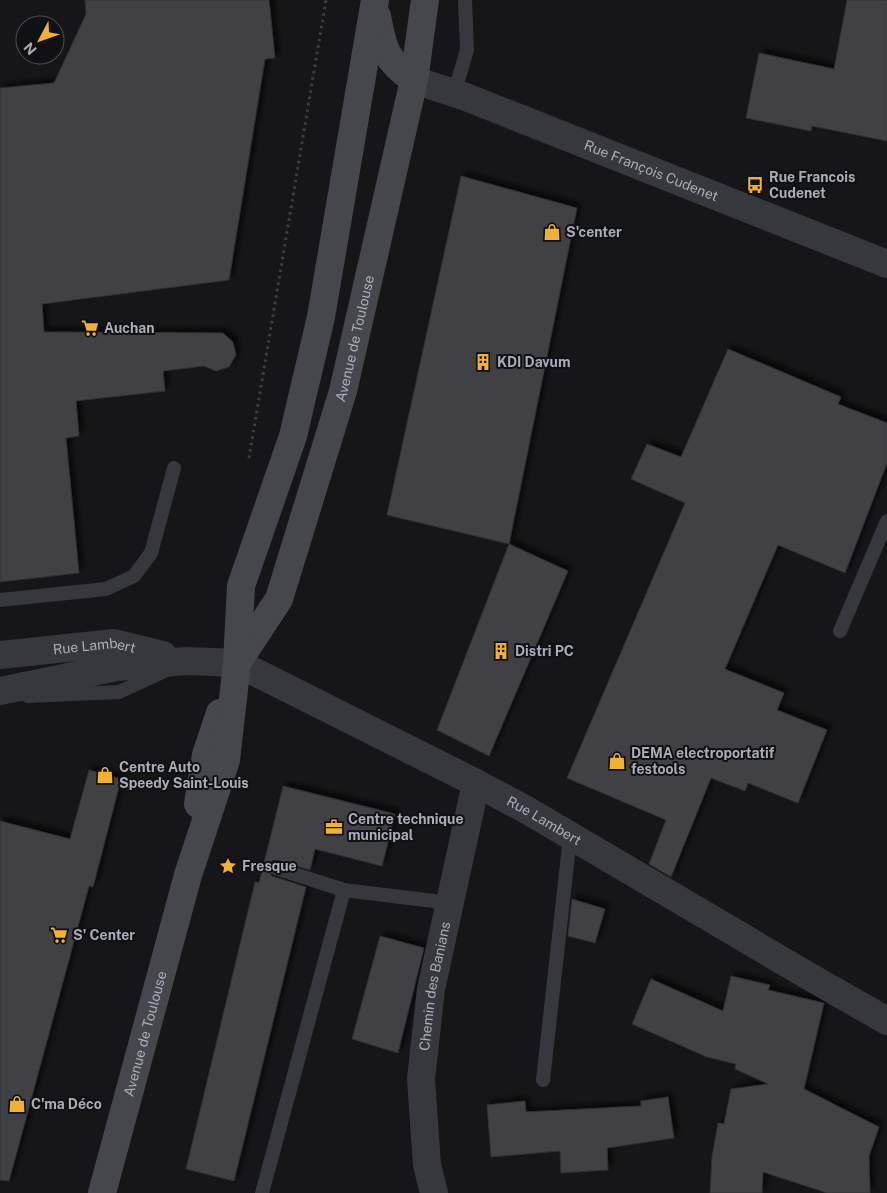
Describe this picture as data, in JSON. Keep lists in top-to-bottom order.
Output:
{
  "streets": {
    "main road": ["Avenue de Toulouse"],
    "street": ["Rue François Cudenet", "Rue Lambert", "Chemin des Banians"]
  },
  "crossings": [
    ["Rue François Cudenet", "Avenue de Toulouse"],
    ["Avenue de Toulouse", "Rue Lambert"],
    ["Rue Lambert", "Chemin des Banians"]
  ],
  "places": {
    "bus stop": ["Rue Francois Cudenet"],
    "shop": [
      "S'center",
      "DEMA electroportatif festools",
      "Centre Auto Speedy Saint-Louis",
      "C'ma Déco"
    ],
    "supermarket": ["Auchan", "S' Center"],
    "building": ["KDI Davum", "Distri PC"],
    "office": ["Centre technique municipal"],
    "place": ["Fresque"]
  },
  "north": "bottom left"
}
